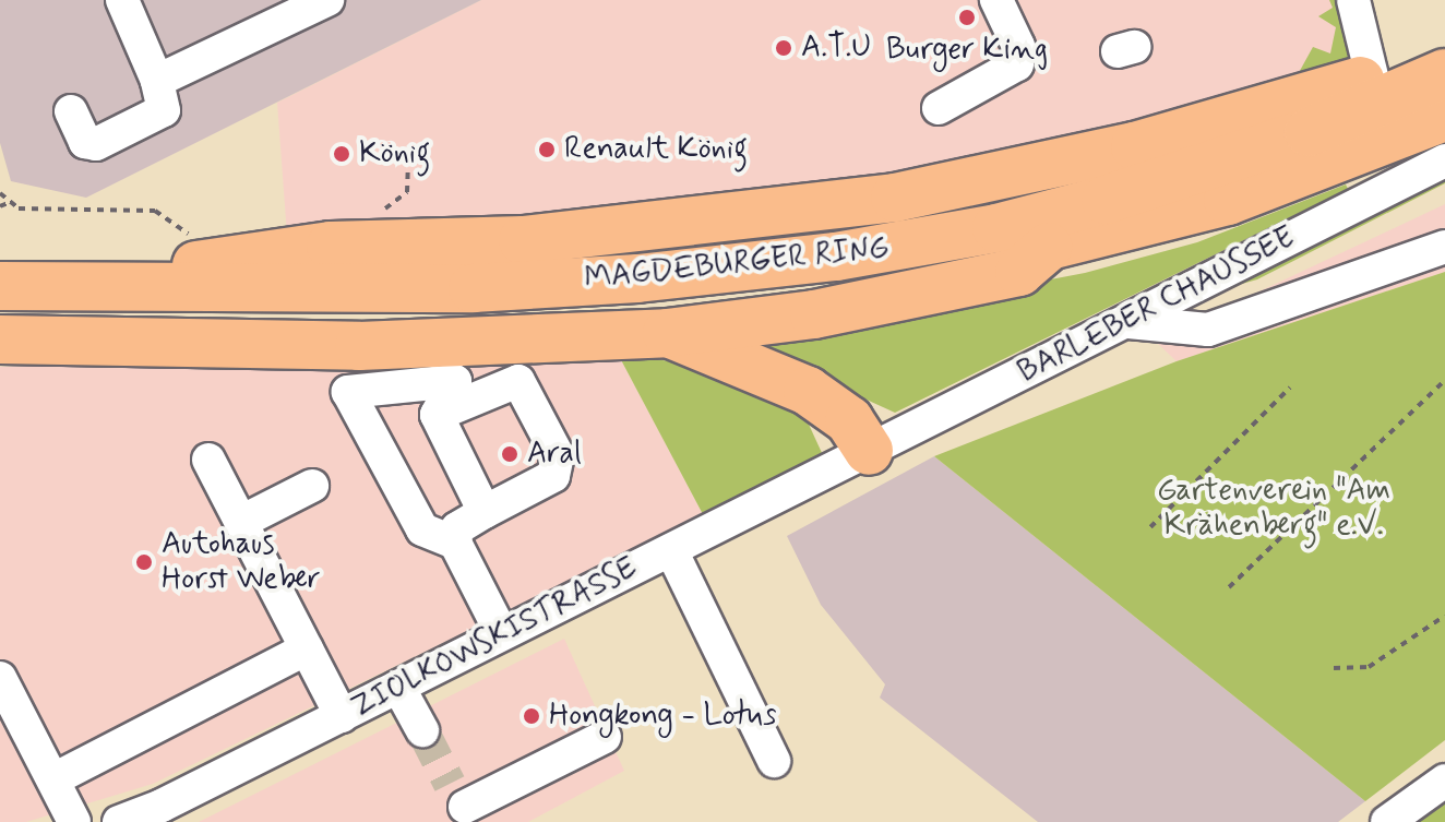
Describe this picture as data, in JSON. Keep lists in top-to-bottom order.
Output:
{
  "streets": {
    "highway": ["MAGDEBURGER RING"],
    "street": ["BARLEBER CHAUSSEE", "ZIOLKOWSKISTRASSE"]
  },
  "crossings": [
    ["BARLEBER CHAUSSEE", "ZIOLKOWSKISTRASSE"]
  ],
  "parks": ["Gartenverein \"Am Krähenberg\" e.V."],
  "places": [
    "Burger King",
    "A.T.U",
    "Renault König",
    "König",
    "Aral",
    "Autohaus Horst Weber",
    "Hongkong - Lotus"
  ]
}
